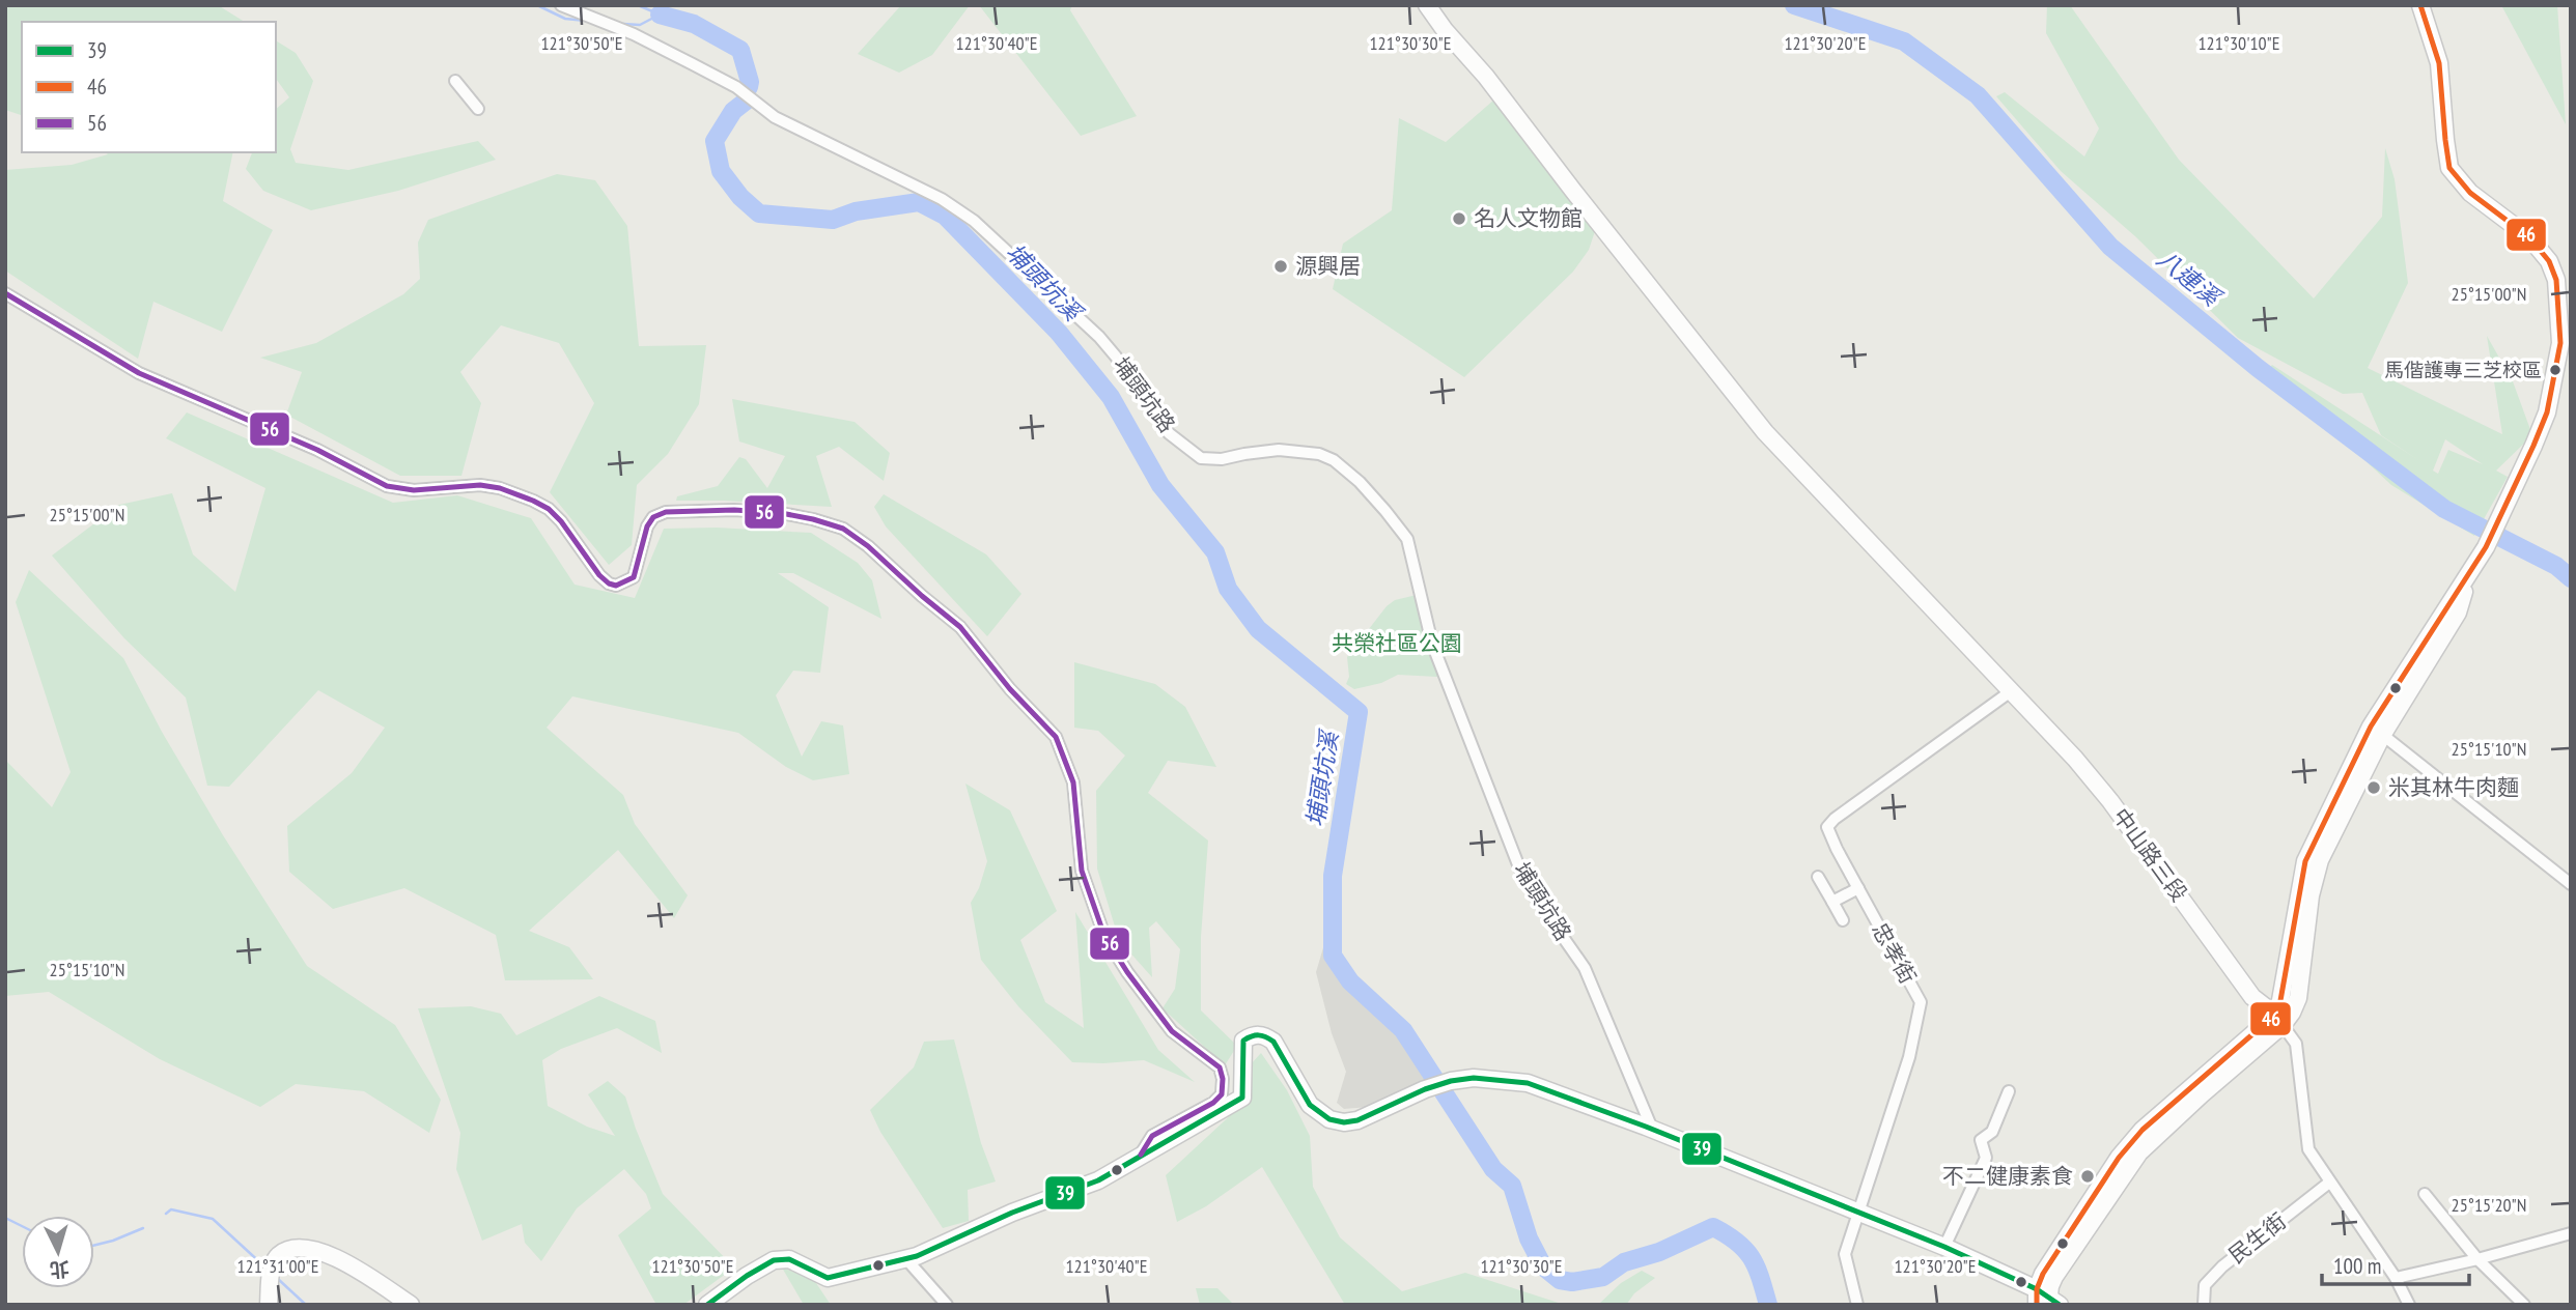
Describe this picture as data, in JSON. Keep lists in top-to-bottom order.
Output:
{
  "streets": {
    "street": [
      "埔頭坑路",
      "中山路三段",
      "忠孝街",
      "民生街"
    ]
  },
  "crossings": [
    ["中山路三段", "忠孝街"]
  ],
  "water": ["八連溪", "埔頭坑溪"],
  "parks": ["共榮社區公園"],
  "places": [
    "名人文物館",
    "源興居",
    "馬偕護專三芝校區",
    "米其林牛肉麵",
    "不二健康素食"
  ],
  "lines": ["transit line 46", "transit line 56", "transit line 39"],
  "legend": ["39", "46", "56"],
  "scale_bar": "100 m",
  "north": "bottom",
  "coordinates": [
    "121°30'50\"E",
    "121°30'40\"E",
    "121°30'30\"E",
    "121°30'20\"E",
    "121°30'10\"E",
    "25°15'00\"N",
    "25°15'10\"N",
    "25°15'20\"N",
    "121°31'00\"E"
  ]
}
